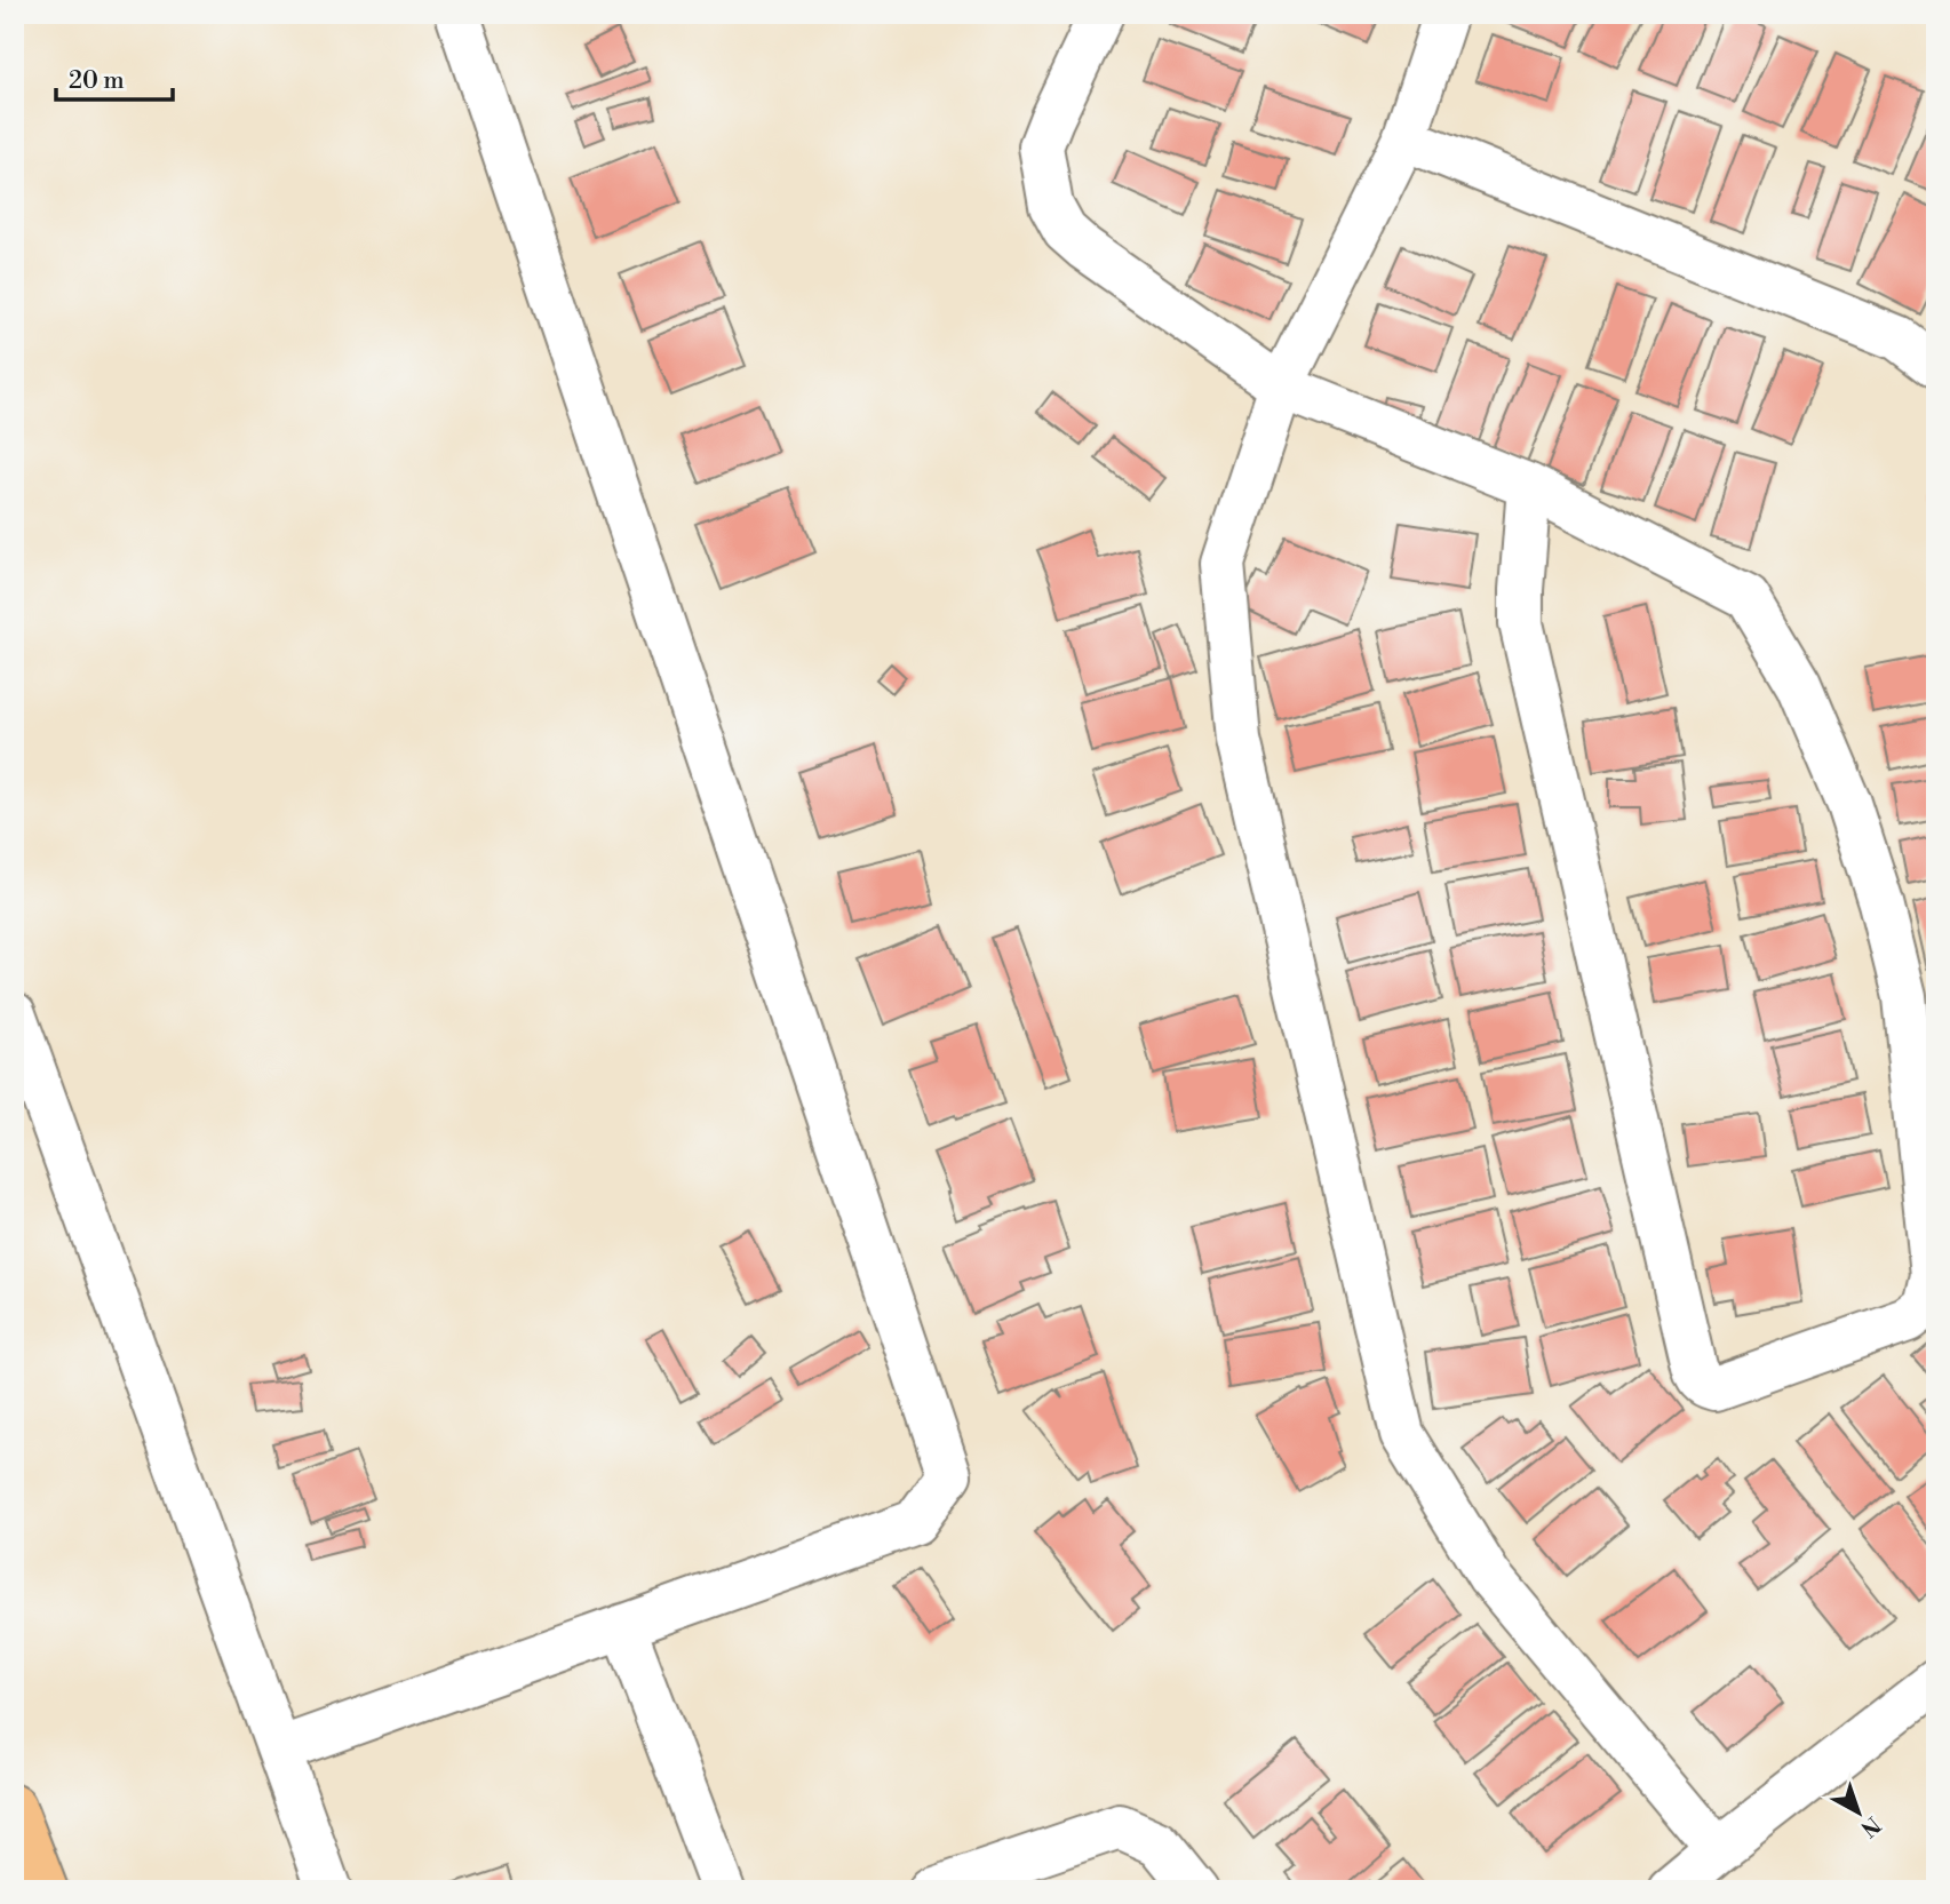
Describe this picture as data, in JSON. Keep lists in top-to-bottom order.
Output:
{
  "scale_bar": "20 m",
  "north": "bottom right"
}
